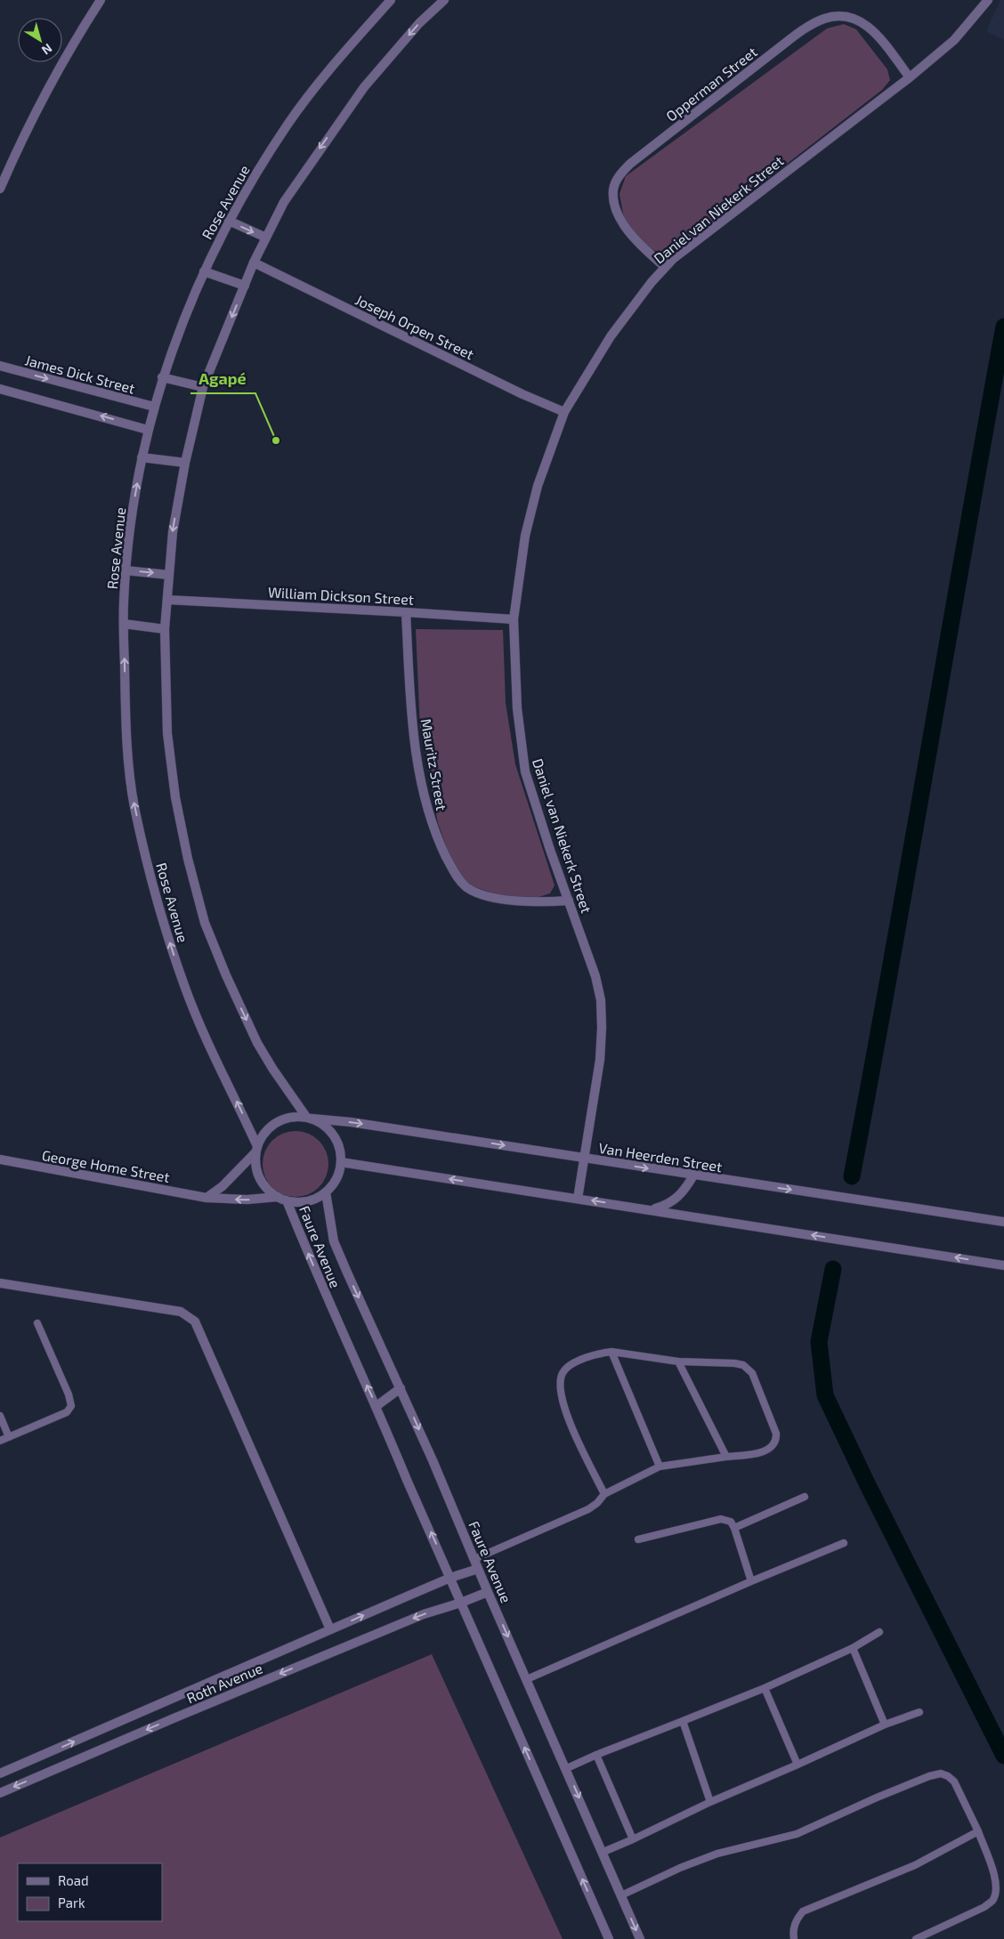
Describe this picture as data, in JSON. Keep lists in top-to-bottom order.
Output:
{
  "streets": {
    "street": [
      "Opperman Street",
      "Rose Avenue",
      "Daniel van Niekerk Street",
      "Joseph Orpen Street",
      "James Dick Street",
      "William Dickson Street",
      "Mauritz Street",
      "Van Heerden Street",
      "George Home Street",
      "Faure Avenue",
      "Roth Avenue"
    ]
  },
  "crossings": [
    ["Opperman Street", "Daniel van Niekerk Street"],
    ["Rose Avenue", "Joseph Orpen Street"],
    ["Rose Avenue", "James Dick Street"],
    ["Rose Avenue", "William Dickson Street"],
    ["Rose Avenue", "Van Heerden Street"],
    ["Rose Avenue", "George Home Street"],
    ["Rose Avenue", "Faure Avenue"],
    ["Daniel van Niekerk Street", "Joseph Orpen Street"],
    ["Daniel van Niekerk Street", "William Dickson Street"],
    ["Daniel van Niekerk Street", "Mauritz Street"],
    ["Daniel van Niekerk Street", "Van Heerden Street"],
    ["William Dickson Street", "Mauritz Street"],
    ["Van Heerden Street", "George Home Street"],
    ["Van Heerden Street", "Faure Avenue"],
    ["George Home Street", "Faure Avenue"],
    ["Faure Avenue", "Roth Avenue"]
  ],
  "places": ["Agapé"],
  "legend": ["Road", "Park"],
  "north": "bottom right"
}
